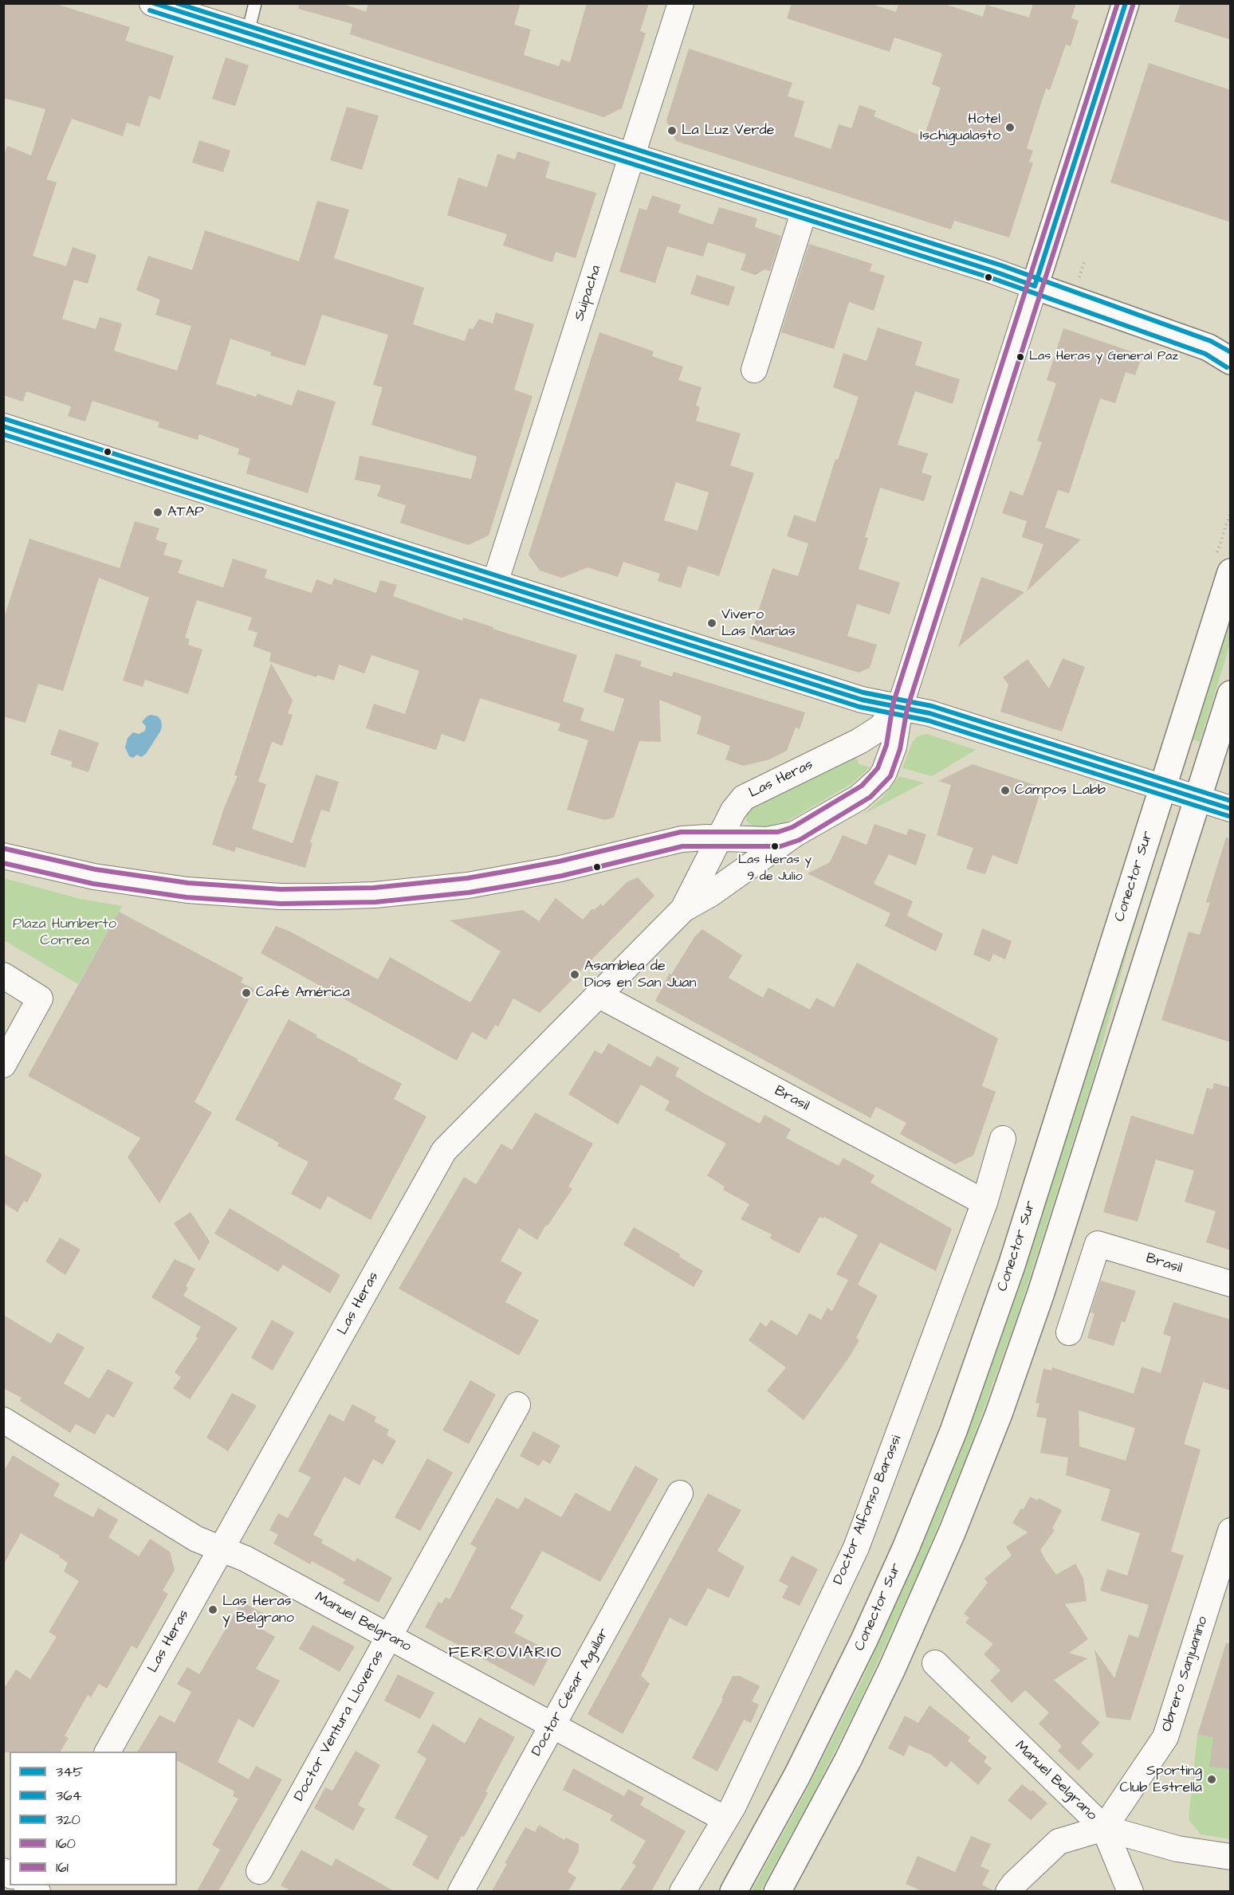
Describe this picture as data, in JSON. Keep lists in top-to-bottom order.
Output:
{
  "streets": {
    "main road": ["Las Heras", "Conector Sur"],
    "street": [
      "Suipacha",
      "Brasil",
      "Doctor Alfonso Barassi",
      "Manuel Belgrano",
      "Obrero Sanjuanino",
      "Doctor César Aguilar",
      "Doctor Ventura Lloveras"
    ]
  },
  "crossings": [
    ["Las Heras", "Brasil"],
    ["Las Heras", "Manuel Belgrano"],
    ["Brasil", "Doctor Alfonso Barassi"],
    ["Doctor Alfonso Barassi", "Manuel Belgrano"],
    ["Manuel Belgrano", "Obrero Sanjuanino"],
    ["Manuel Belgrano", "Doctor César Aguilar"],
    ["Manuel Belgrano", "Doctor Ventura Lloveras"]
  ],
  "districts": ["FERROVIARIO"],
  "parks": ["Plaza Humberto Correa"],
  "places": [
    "Hotel Ischigualasto",
    "La Luz Verde",
    "Las Heras y General Paz",
    "ATAP",
    "Vivero Las Marías",
    "Campos Labb",
    "Las Heras y 9 de Julio",
    "Asamblea de Dios en San Juan",
    "Café América",
    "Las Heras y Belgrano",
    "Sporting Club Estrella"
  ],
  "lines": [
    "transit line 345",
    "transit line 320",
    "transit line 161",
    "transit line 160",
    "transit line 364"
  ],
  "legend": [
    "345",
    "364",
    "320",
    "160",
    "161"
  ]
}
